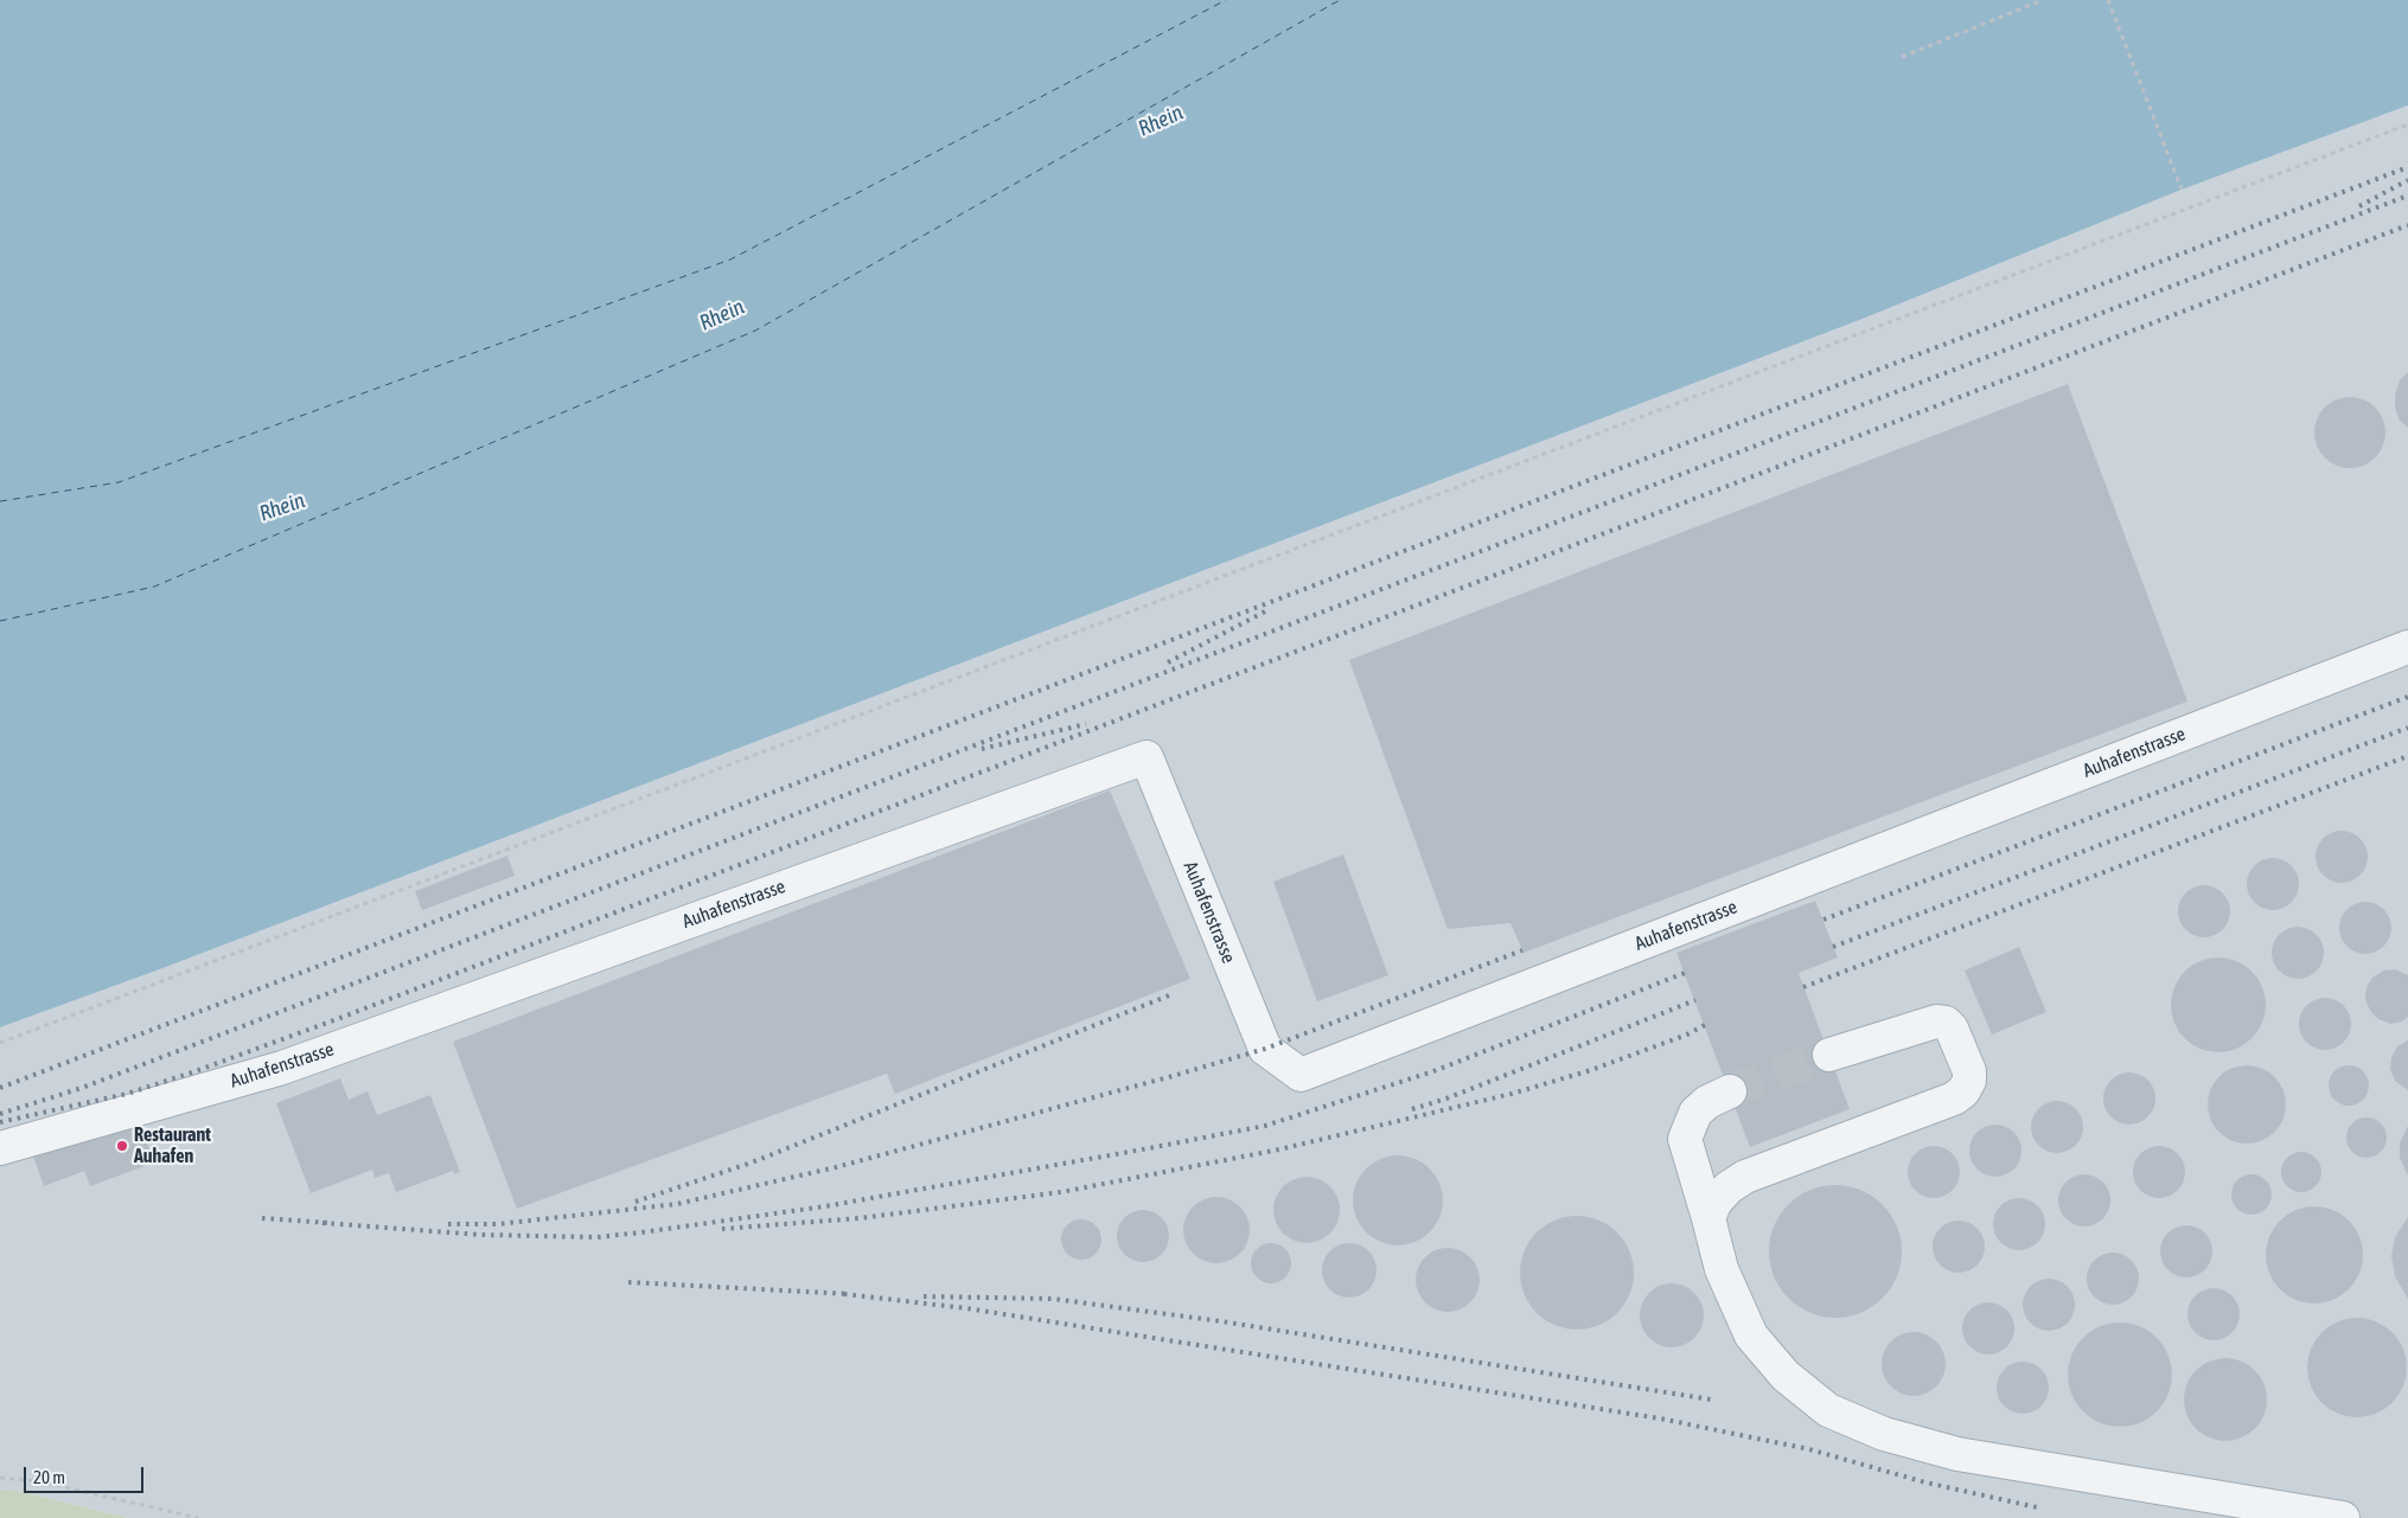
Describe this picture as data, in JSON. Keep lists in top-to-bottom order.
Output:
{
  "streets": {
    "street": ["Auhafenstrasse"]
  },
  "water": ["Rhein"],
  "places": ["Restaurant Auhafen"],
  "scale_bar": "20 m"
}
